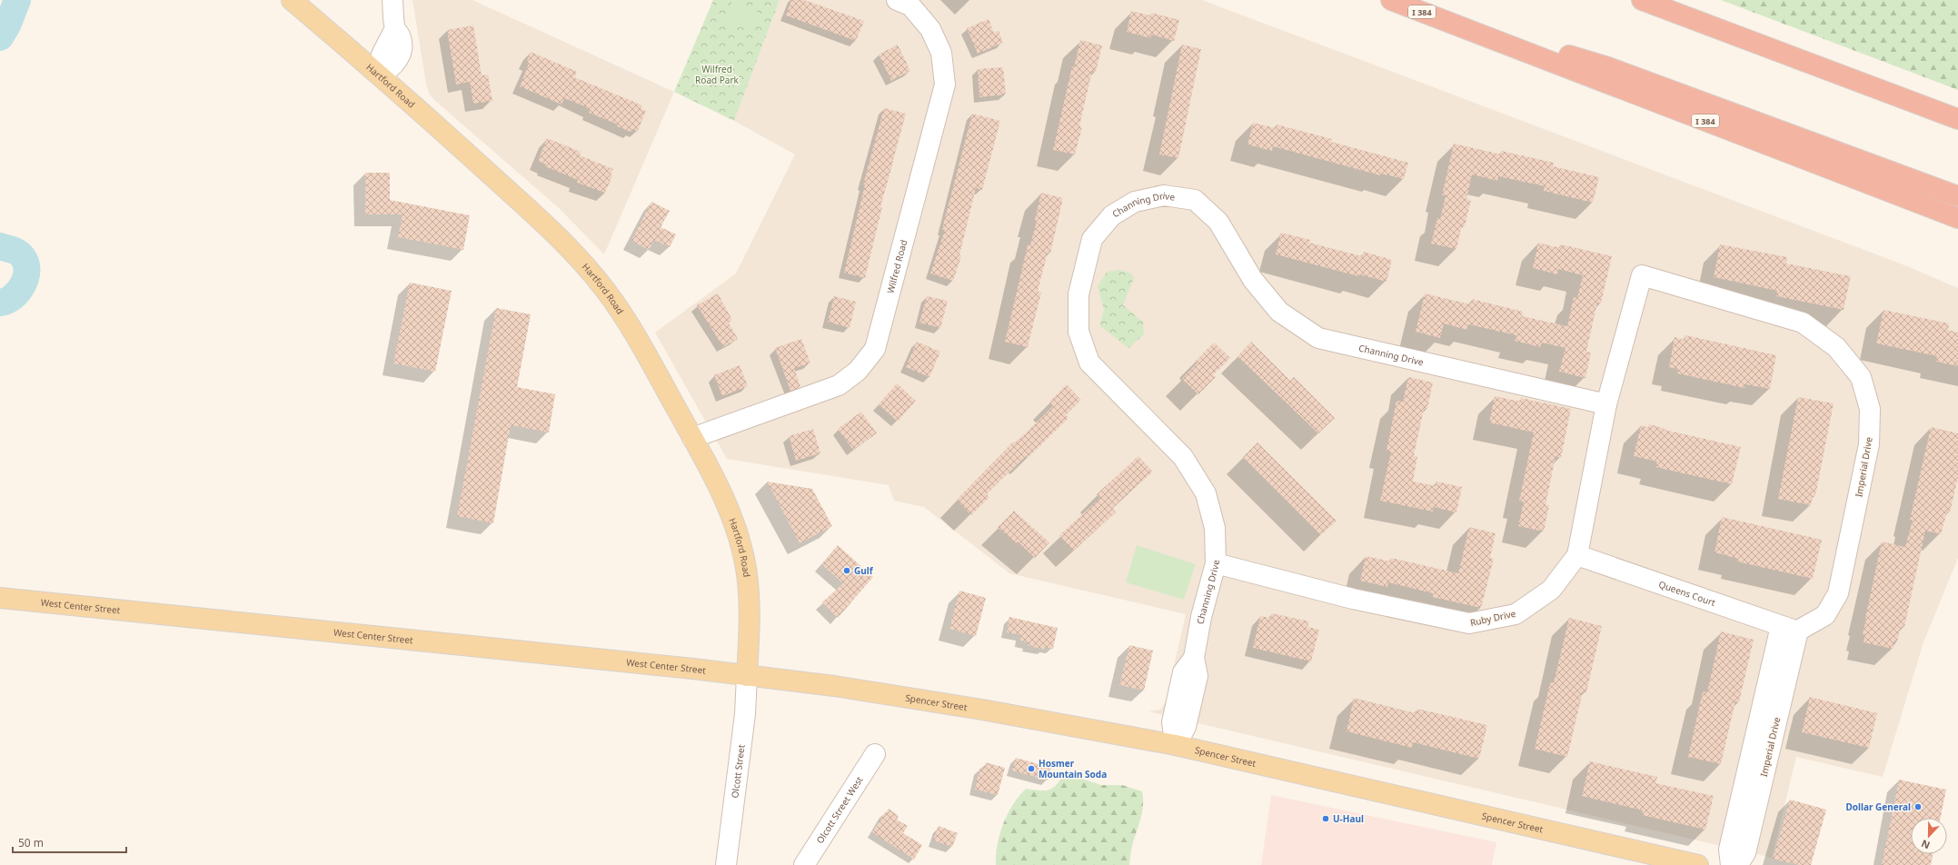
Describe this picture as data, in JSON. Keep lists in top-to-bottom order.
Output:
{
  "streets": {
    "highway": ["I 384"],
    "main road": ["Hartford Road", "West Center Street", "Spencer Street"],
    "street": [
      "Channing Drive",
      "Wilfred Road",
      "Imperial Drive",
      "Queens Court",
      "Ruby Drive",
      "Olcott Street",
      "Olcott Street West"
    ]
  },
  "crossings": [
    ["Hartford Road", "Wilfred Road"],
    ["Hartford Road", "West Center Street"],
    ["Hartford Road", "Spencer Street"],
    ["Hartford Road", "Olcott Street"],
    ["Channing Drive", "Imperial Drive"],
    ["Channing Drive", "Ruby Drive"],
    ["Channing Drive", "Spencer Street"],
    ["Imperial Drive", "Queens Court"],
    ["Imperial Drive", "Ruby Drive"],
    ["Queens Court", "Ruby Drive"],
    ["West Center Street", "Spencer Street"],
    ["West Center Street", "Olcott Street"],
    ["Spencer Street", "Olcott Street"]
  ],
  "parks": ["Wilfred Road Park"],
  "places": [
    "Gulf",
    "Hosmer Mountain Soda",
    "Dollar General",
    "U-Haul"
  ],
  "scale_bar": "50 m",
  "north": "bottom"
}
